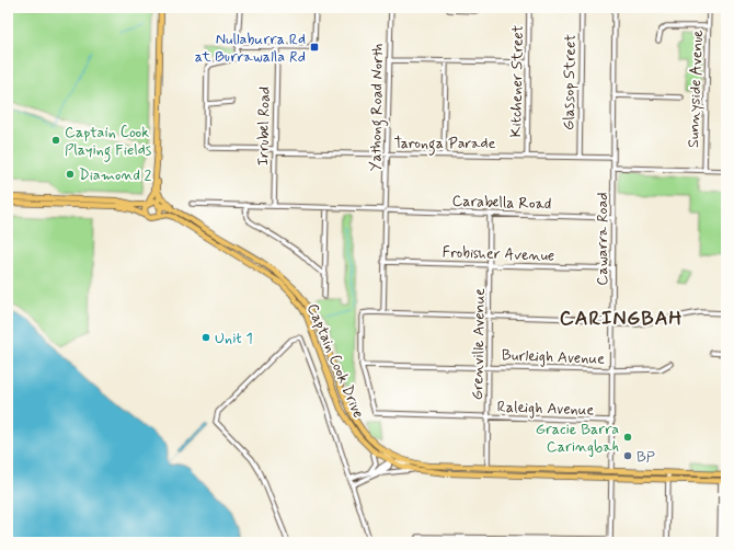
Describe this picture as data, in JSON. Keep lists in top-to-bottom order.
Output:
{
  "streets": {
    "main road": ["Grenville Avenue", "Captain Cook Drive"],
    "street": [
      "Kitchener Street",
      "Glassop Street",
      "Sunnyside Avenue",
      "Yathong Road North",
      "Irrubel Road",
      "Taronga Parade",
      "Carabella Road",
      "Cawarra Road",
      "Frobisher Avenue",
      "Burleigh Avenue",
      "Raleigh Avenue"
    ]
  },
  "crossings": [
    ["Kitchener Street", "Taronga Parade"],
    ["Glassop Street", "Taronga Parade"],
    ["Yathong Road North", "Taronga Parade"],
    ["Yathong Road North", "Carabella Road"],
    ["Yathong Road North", "Frobisher Avenue"],
    ["Irrubel Road", "Taronga Parade"],
    ["Irrubel Road", "Carabella Road"],
    ["Taronga Parade", "Cawarra Road"],
    ["Carabella Road", "Cawarra Road"],
    ["Carabella Road", "Grenville Avenue"],
    ["Cawarra Road", "Frobisher Avenue"],
    ["Cawarra Road", "Burleigh Avenue"],
    ["Cawarra Road", "Captain Cook Drive"],
    ["Cawarra Road", "Raleigh Avenue"],
    ["Frobisher Avenue", "Grenville Avenue"],
    ["Grenville Avenue", "Burleigh Avenue"],
    ["Grenville Avenue", "Captain Cook Drive"],
    ["Grenville Avenue", "Raleigh Avenue"],
    ["Burleigh Avenue", "Raleigh Avenue"]
  ],
  "districts": ["CARINGBAH"],
  "places": {
    "transit": ["Nullaburra Rd at Burrawalla Rd"],
    "other": [
      "Captain Cook Playing Fields",
      "Diamond 2",
      "Unit 1",
      "Gracie Barra Caringbah",
      "BP"
    ]
  }
}
